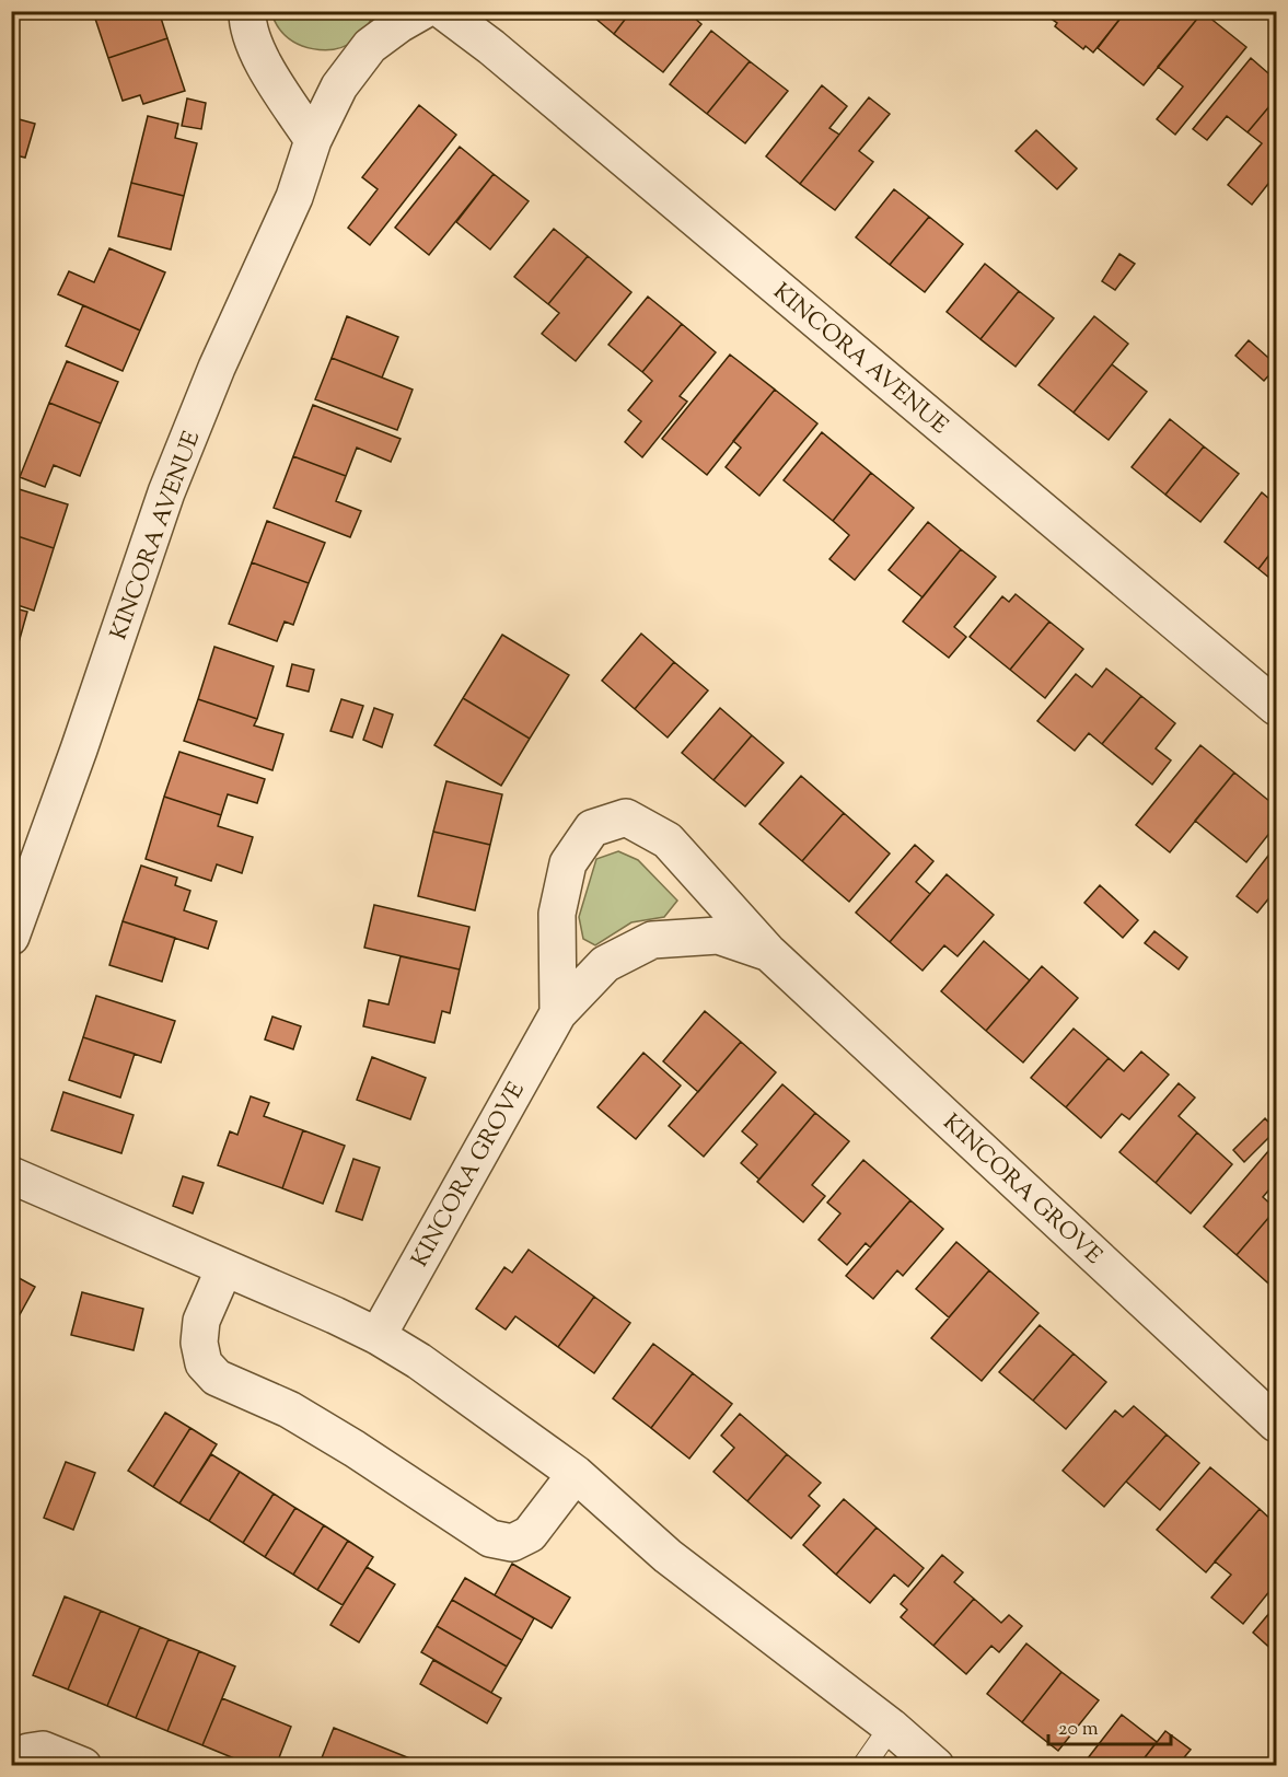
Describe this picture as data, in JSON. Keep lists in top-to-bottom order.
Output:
{
  "streets": {
    "street": ["KINCORA AVENUE", "KINCORA GROVE"]
  },
  "scale_bar": "20 m"
}
